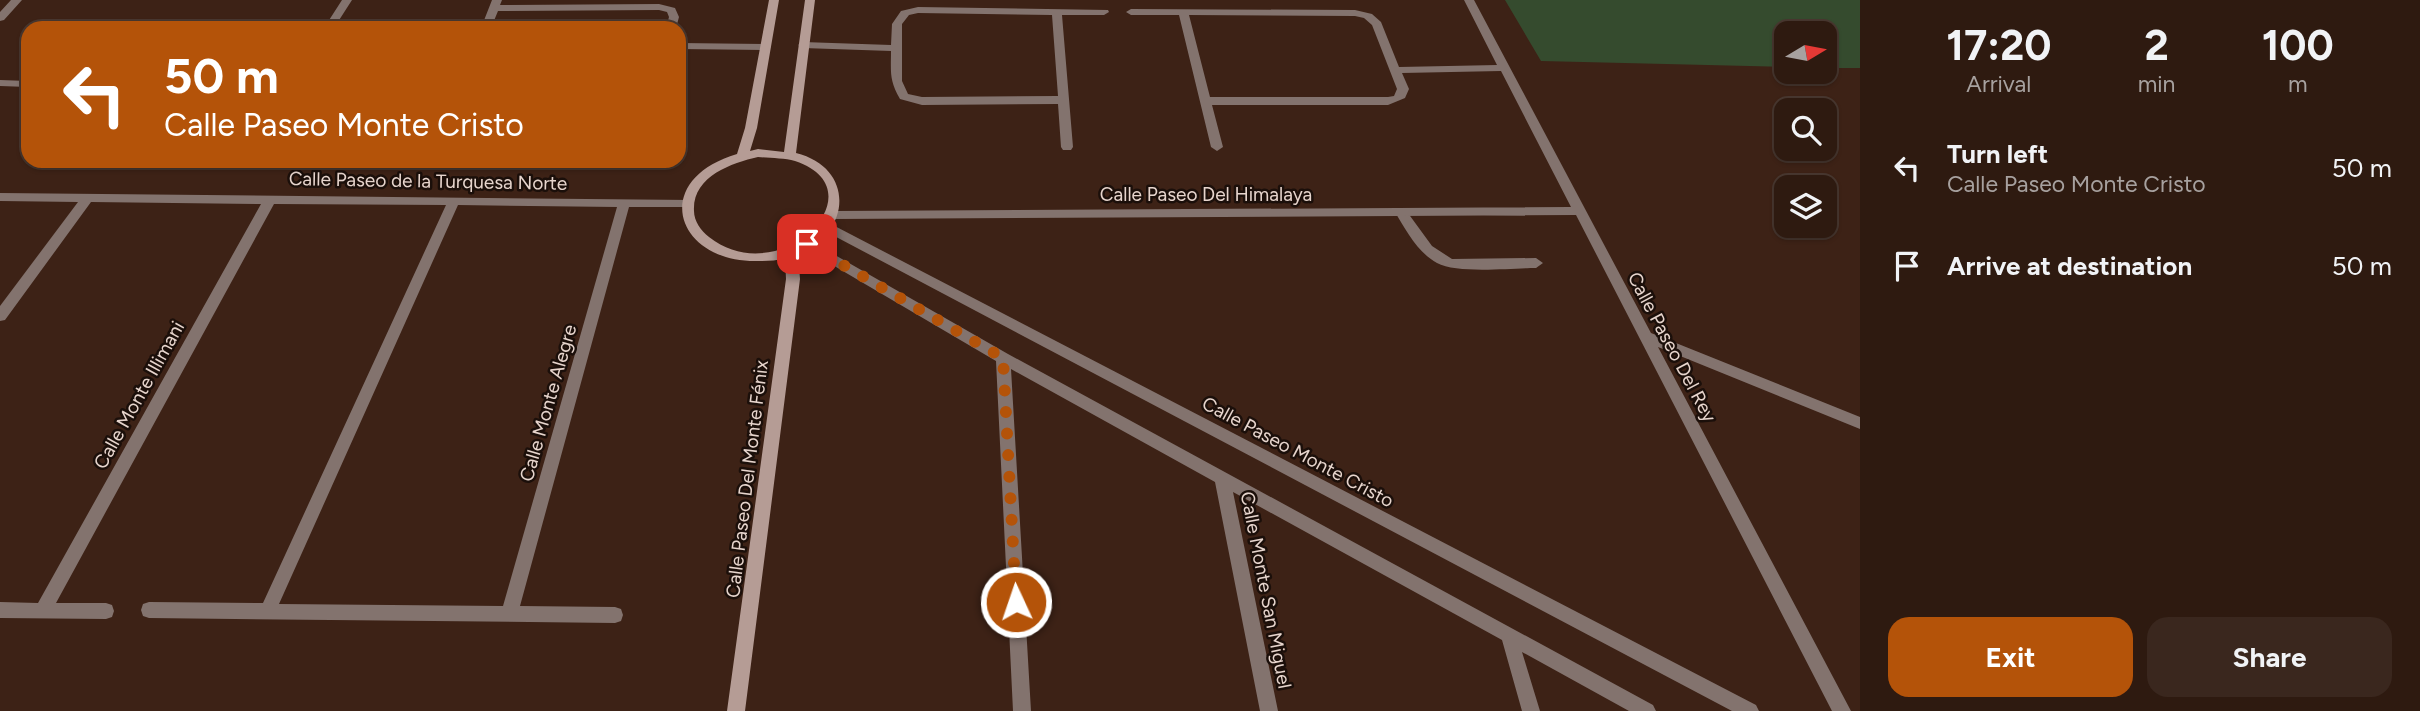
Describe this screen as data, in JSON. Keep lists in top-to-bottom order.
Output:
{
  "streets": {
    "main road": ["Calle Paseo Del Monte Fénix"],
    "street": [
      "Calle Paseo de la Turquesa Norte",
      "Calle Paseo Del Himalaya",
      "Calle Paseo Del Rey",
      "Calle Monte Illimani",
      "Calle Monte Alegre",
      "Calle Paseo Monte Cristo",
      "Calle Monte San Miguel"
    ]
  },
  "crossings": [
    ["Calle Paseo de la Turquesa Norte", "Calle Paseo Del Himalaya"],
    ["Calle Paseo de la Turquesa Norte", "Calle Monte Illimani"],
    ["Calle Paseo de la Turquesa Norte", "Calle Monte Alegre"],
    ["Calle Paseo de la Turquesa Norte", "Calle Paseo Monte Cristo"],
    ["Calle Paseo de la Turquesa Norte", "Calle Paseo Del Monte Fénix"],
    ["Calle Paseo Del Himalaya", "Calle Paseo Del Rey"],
    ["Calle Paseo Del Himalaya", "Calle Paseo Monte Cristo"],
    ["Calle Paseo Del Himalaya", "Calle Paseo Del Monte Fénix"],
    ["Calle Paseo Monte Cristo", "Calle Paseo Del Monte Fénix"]
  ],
  "north": "right",
  "page": {
    "eta": [
      "17:20",
      "Arrival",
      "2",
      "min",
      "100",
      "m"
    ],
    "turn": ["50 m", "Calle Paseo Monte Cristo"],
    "list": [
      {
        "name": "Turn left",
        "note": "Calle Paseo Monte Cristo",
        "value": "50 m"
      },
      {
        "name": "Arrive at destination",
        "value": "50 m"
      }
    ],
    "buttons": ["Exit", "Share"]
  }
}
